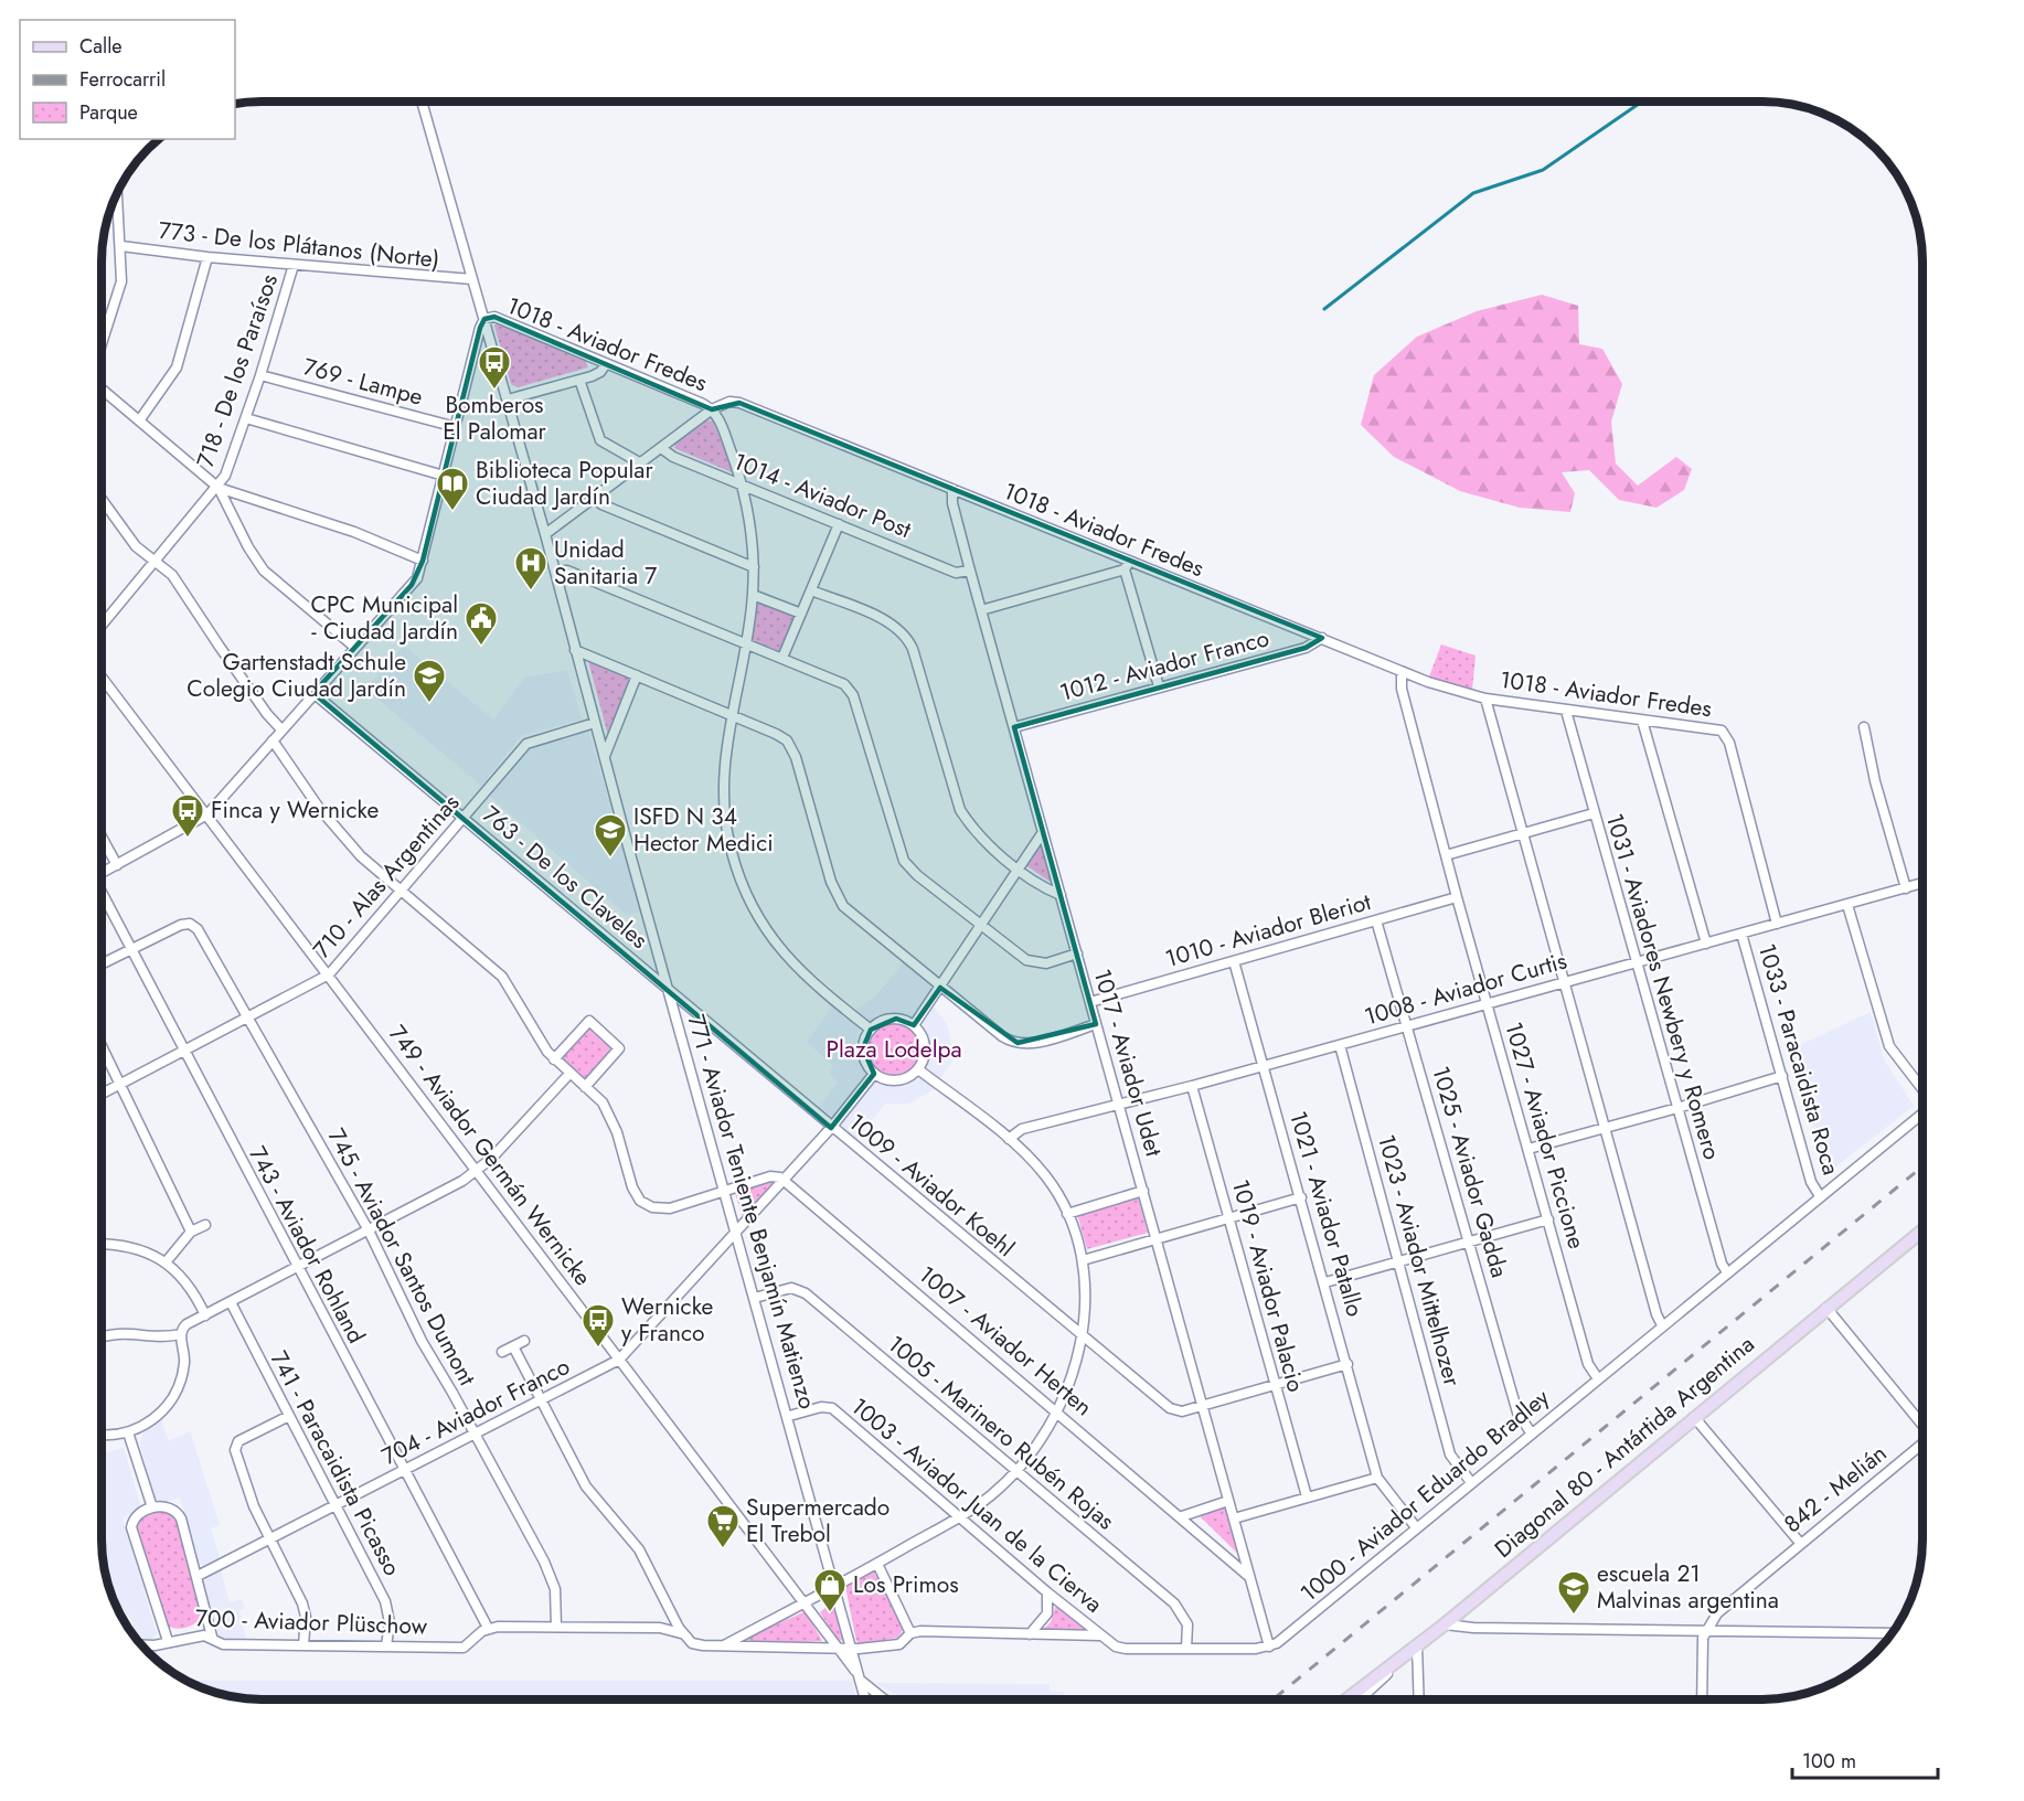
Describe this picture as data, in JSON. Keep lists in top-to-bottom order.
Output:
{
  "streets": {
    "main road": ["Diagonal 80 - Antártida Argentina"],
    "street": [
      "773 - De los Plátanos (Norte)",
      "1018 - Aviador Fredes",
      "718 - De los Paraísos",
      "769 - Lampe",
      "1014 - Aviador Post",
      "1012 - Aviador Franco",
      "710 - Alas Argentinas",
      "763 - De los Claveles",
      "1010 - Aviador Bleriot",
      "1031 - Aviadores Newbery y Romero",
      "1008 - Aviador Curtis",
      "1033 - Paracaidista Roca",
      "1017 - Aviador Udet",
      "1027 - Aviador Piccione",
      "749 - Aviador Germán Wernicke",
      "1025 - Aviador Gadda",
      "1009 - Aviador Koehl",
      "771 - Aviador Teniente Benjamín Matienzo",
      "1021 - Aviador Patallo",
      "743 - Aviador Rohland",
      "745 - Aviador Santos Dumont",
      "1023 - Aviador Mittelhozer",
      "1019 - Aviador Palacio",
      "1007 - Aviador Herten",
      "704 - Aviador Franco",
      "1005 - Marinero Rubén Rojas",
      "741 - Paracaidista Picasso",
      "842 - Melián",
      "1000 - Aviador Eduardo Bradley",
      "1003 - Aviador Juan de la Cierva",
      "700 - Aviador Plüschow"
    ]
  },
  "crossings": [
    ["773 - De los Plátanos (Norte)", "718 - De los Paraísos"],
    ["773 - De los Plátanos (Norte)", "771 - Aviador Teniente Benjamín Matienzo"],
    ["1018 - Aviador Fredes", "1012 - Aviador Franco"],
    ["1018 - Aviador Fredes", "1031 - Aviadores Newbery y Romero"],
    ["1018 - Aviador Fredes", "1008 - Aviador Curtis"],
    ["1018 - Aviador Fredes", "1017 - Aviador Udet"],
    ["1018 - Aviador Fredes", "1027 - Aviador Piccione"],
    ["1018 - Aviador Fredes", "771 - Aviador Teniente Benjamín Matienzo"],
    ["718 - De los Paraísos", "769 - Lampe"],
    ["1014 - Aviador Post", "1017 - Aviador Udet"],
    ["1012 - Aviador Franco", "1017 - Aviador Udet"],
    ["710 - Alas Argentinas", "763 - De los Claveles"],
    ["710 - Alas Argentinas", "749 - Aviador Germán Wernicke"],
    ["710 - Alas Argentinas", "771 - Aviador Teniente Benjamín Matienzo"],
    ["710 - Alas Argentinas", "743 - Aviador Rohland"],
    ["710 - Alas Argentinas", "745 - Aviador Santos Dumont"],
    ["763 - De los Claveles", "1009 - Aviador Koehl"],
    ["763 - De los Claveles", "771 - Aviador Teniente Benjamín Matienzo"],
    ["1010 - Aviador Bleriot", "1017 - Aviador Udet"],
    ["1010 - Aviador Bleriot", "1027 - Aviador Piccione"],
    ["1010 - Aviador Bleriot", "1025 - Aviador Gadda"],
    ["1010 - Aviador Bleriot", "1021 - Aviador Patallo"],
    ["1031 - Aviadores Newbery y Romero", "1008 - Aviador Curtis"],
    ["1031 - Aviadores Newbery y Romero", "1000 - Aviador Eduardo Bradley"],
    ["1008 - Aviador Curtis", "1033 - Paracaidista Roca"],
    ["1008 - Aviador Curtis", "1017 - Aviador Udet"],
    ["1008 - Aviador Curtis", "1027 - Aviador Piccione"],
    ["1008 - Aviador Curtis", "1025 - Aviador Gadda"],
    ["1008 - Aviador Curtis", "1021 - Aviador Patallo"],
    ["1008 - Aviador Curtis", "1023 - Aviador Mittelhozer"],
    ["1008 - Aviador Curtis", "1019 - Aviador Palacio"],
    ["1033 - Paracaidista Roca", "1000 - Aviador Eduardo Bradley"],
    ["1017 - Aviador Udet", "1009 - Aviador Koehl"],
    ["1017 - Aviador Udet", "1007 - Aviador Herten"],
    ["1017 - Aviador Udet", "1000 - Aviador Eduardo Bradley"],
    ["1027 - Aviador Piccione", "1000 - Aviador Eduardo Bradley"],
    ["749 - Aviador Germán Wernicke", "771 - Aviador Teniente Benjamín Matienzo"],
    ["749 - Aviador Germán Wernicke", "704 - Aviador Franco"],
    ["1025 - Aviador Gadda", "1000 - Aviador Eduardo Bradley"],
    ["1009 - Aviador Koehl", "771 - Aviador Teniente Benjamín Matienzo"],
    ["771 - Aviador Teniente Benjamín Matienzo", "704 - Aviador Franco"],
    ["771 - Aviador Teniente Benjamín Matienzo", "1005 - Marinero Rubén Rojas"],
    ["771 - Aviador Teniente Benjamín Matienzo", "1003 - Aviador Juan de la Cierva"],
    ["743 - Aviador Rohland", "745 - Aviador Santos Dumont"],
    ["743 - Aviador Rohland", "704 - Aviador Franco"],
    ["743 - Aviador Rohland", "700 - Aviador Plüschow"],
    ["745 - Aviador Santos Dumont", "704 - Aviador Franco"],
    ["1023 - Aviador Mittelhozer", "1000 - Aviador Eduardo Bradley"],
    ["704 - Aviador Franco", "741 - Paracaidista Picasso"],
    ["741 - Paracaidista Picasso", "700 - Aviador Plüschow"]
  ],
  "parks": ["Plaza Lodelpa"],
  "places": {
    "bus stop": ["Bomberos El Palomar", "Finca y Wernicke", "Wernicke y Franco"],
    "library": ["Biblioteca Popular Ciudad Jardín"],
    "hospital": ["Unidad Sanitaria 7"],
    "public building": ["CPC Municipal - Ciudad Jardín"],
    "school or university": ["Gartenstadt Schule Colegio Ciudad Jardín", "ISFD N 34 Hector Medici", "escuela 21 Malvinas argentina"],
    "supermarket": ["Supermercado El Trebol"],
    "shop": ["Los Primos"]
  },
  "legend": ["Calle", "Ferrocarril", "Parque"],
  "scale_bar": "100 m"
}
